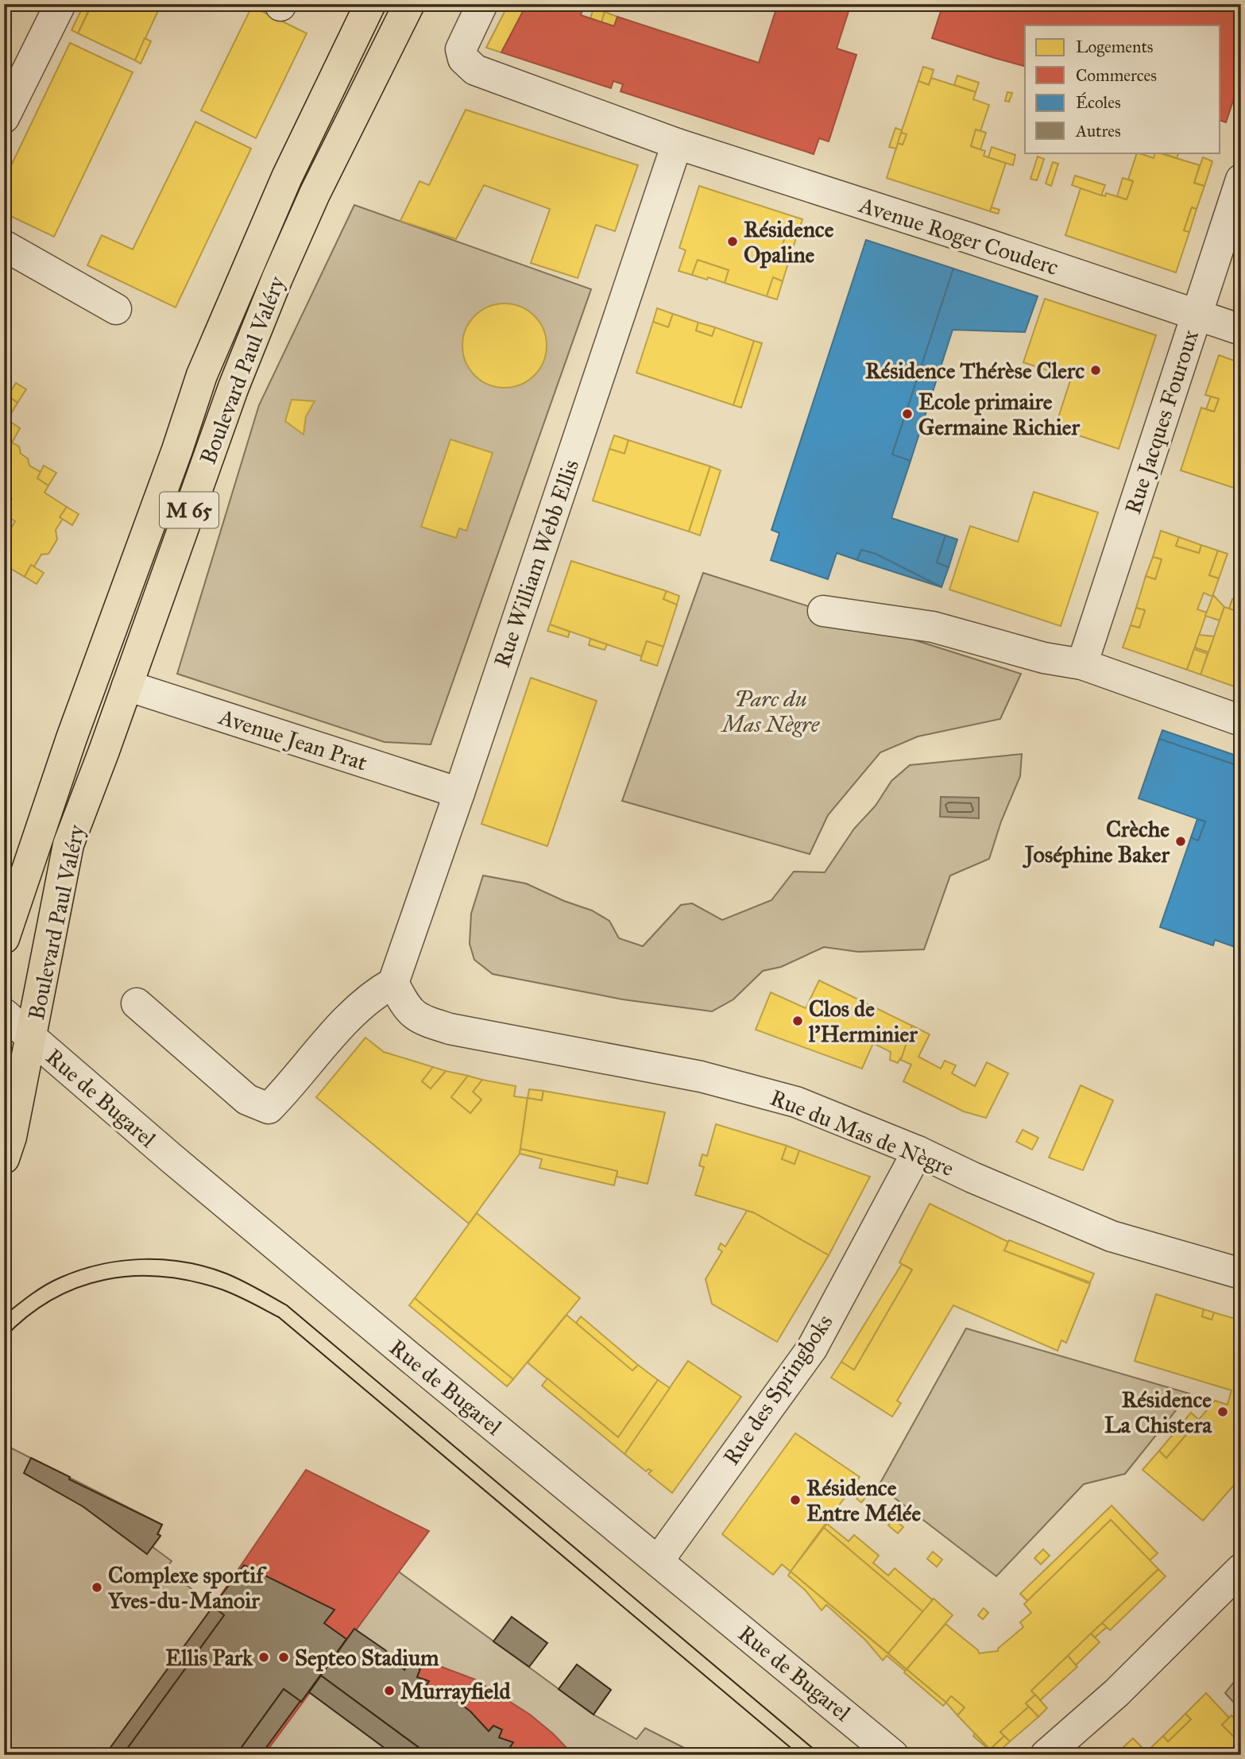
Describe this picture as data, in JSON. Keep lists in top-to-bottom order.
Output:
{
  "streets": {
    "main road": ["Boulevard Paul Valéry", "M 65"],
    "street": [
      "Avenue Roger Couderc",
      "Rue Jacques Fouroux",
      "Rue William Webb Ellis",
      "Avenue Jean Prat",
      "Rue de Bugarel",
      "Rue du Mas de Nègre",
      "Rue des Springboks"
    ]
  },
  "crossings": [
    ["Avenue Roger Couderc", "Rue Jacques Fouroux"],
    ["Avenue Roger Couderc", "Rue William Webb Ellis"],
    ["Boulevard Paul Valéry", "M 65"],
    ["Boulevard Paul Valéry", "Avenue Jean Prat"],
    ["Boulevard Paul Valéry", "Rue de Bugarel"],
    ["M 65", "Rue de Bugarel"],
    ["Rue William Webb Ellis", "Avenue Jean Prat"],
    ["Rue William Webb Ellis", "Rue du Mas de Nègre"],
    ["Rue de Bugarel", "Rue des Springboks"],
    ["Rue du Mas de Nègre", "Rue des Springboks"]
  ],
  "parks": ["Parc du Mas Nègre"],
  "places": [
    "Résidence Opaline",
    "Résidence Thérèse Clerc",
    "Ecole primaire Germaine Richier",
    "Crèche Joséphine Baker",
    "Clos de l'Herminier",
    "Résidence La Chistera",
    "Résidence Entre Mélée",
    "Complexe sportif Yves-du-Manoir",
    "Ellis Park",
    "Septeo Stadium",
    "Murrayfield"
  ],
  "legend": [
    "Logements",
    "Commerces",
    "Écoles",
    "Autres"
  ]
}
